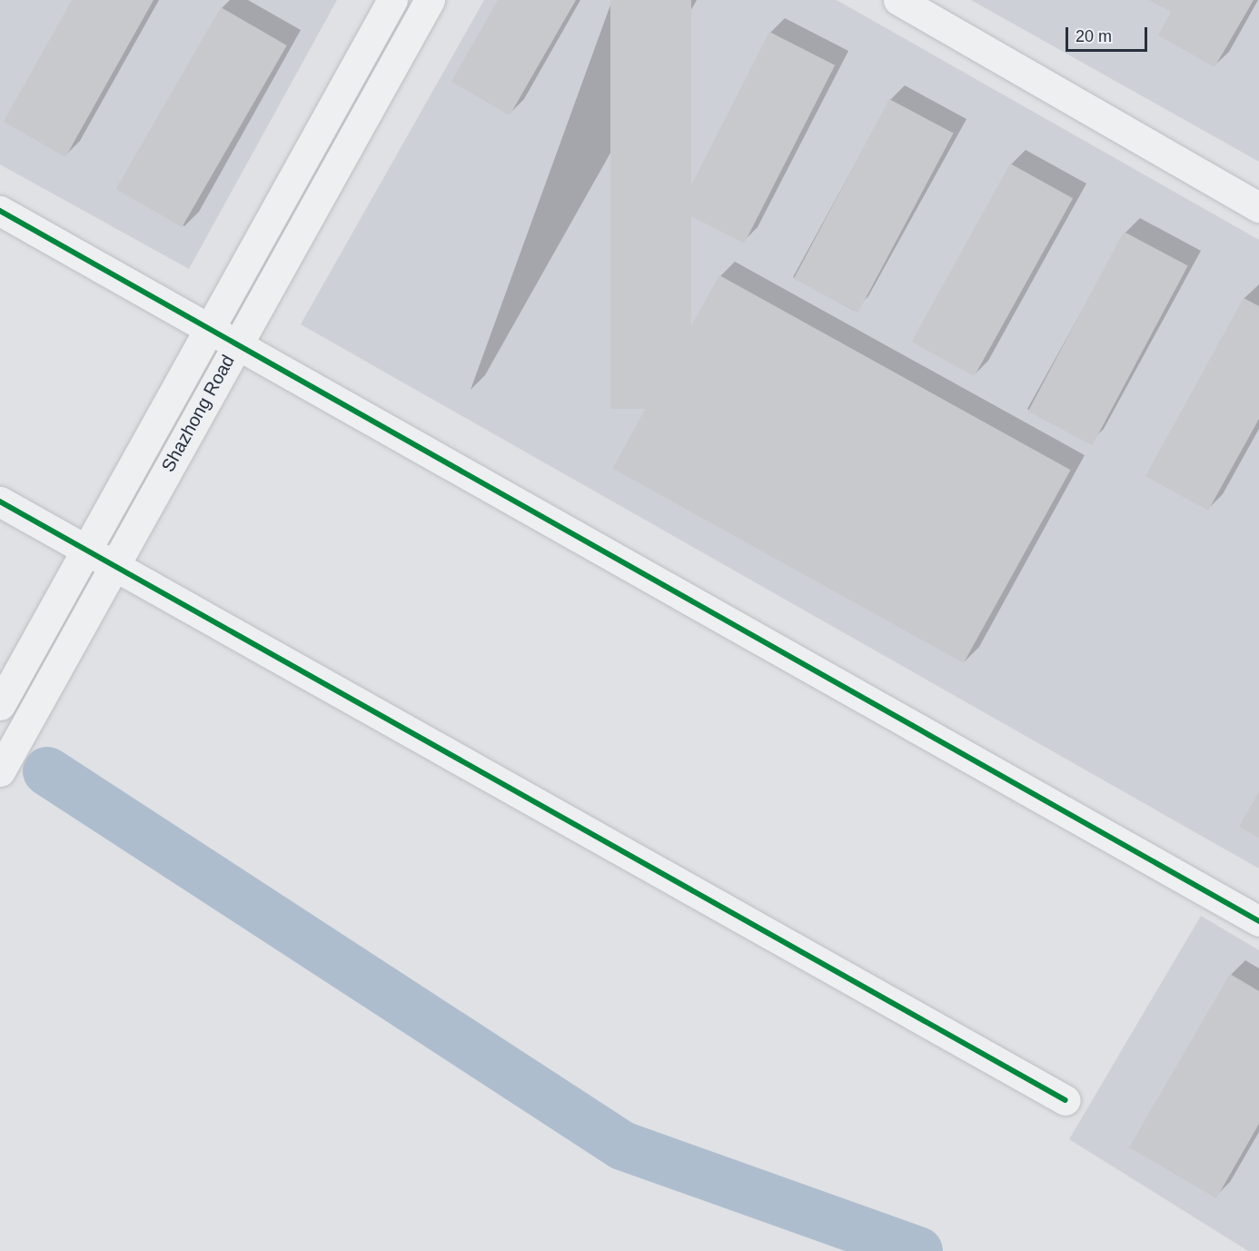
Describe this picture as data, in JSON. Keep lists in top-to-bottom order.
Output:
{
  "streets": {
    "street": ["Shazhong Road"]
  },
  "scale_bar": "20 m"
}
